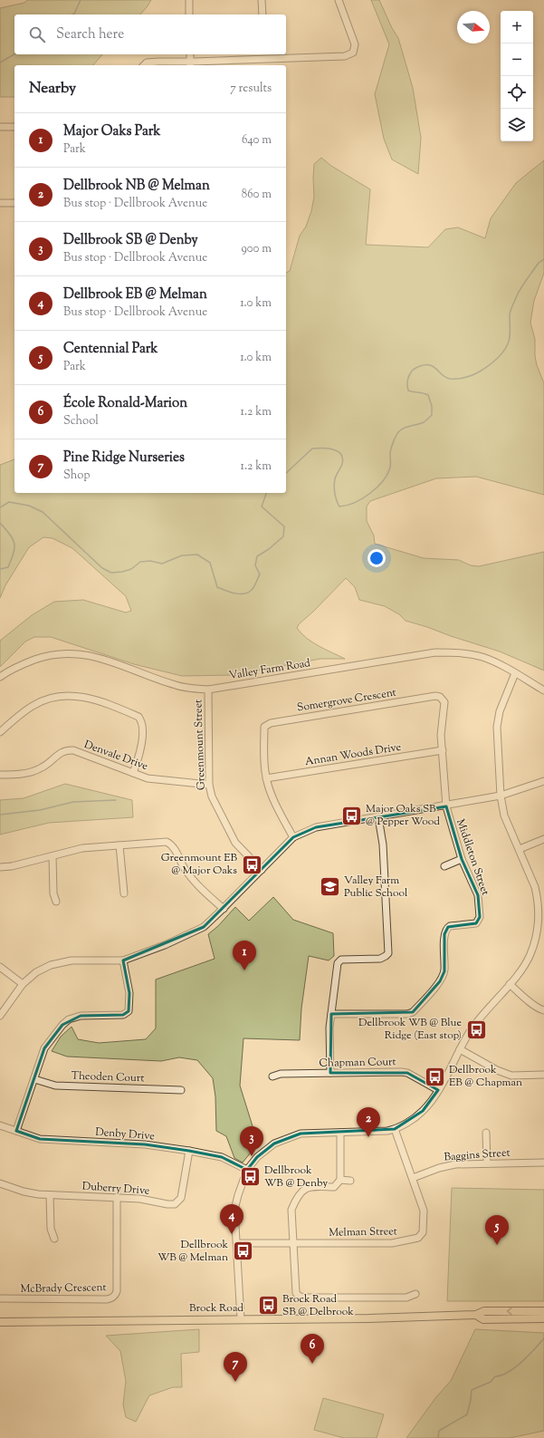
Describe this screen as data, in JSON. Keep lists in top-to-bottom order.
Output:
{
  "streets": {
    "main road": ["Brock Road"],
    "street": [
      "Valley Farm Road",
      "Somergrove Crescent",
      "Greenmount Street",
      "Annan Woods Drive",
      "Denvale Drive",
      "Middleton Street",
      "Chapman Court",
      "Theoden Court",
      "Denby Drive",
      "Baggins Street",
      "Duberry Drive",
      "Melman Street",
      "McBrady Crescent"
    ]
  },
  "crossings": [
    ["Valley Farm Road", "Greenmount Street"],
    ["Somergrove Crescent", "Annan Woods Drive"],
    ["Somergrove Crescent", "Middleton Street"],
    ["Greenmount Street", "Denvale Drive"],
    ["Denby Drive", "Duberry Drive"],
    ["Baggins Street", "Melman Street"],
    ["Duberry Drive", "McBrady Crescent"]
  ],
  "places": {
    "bus stop": [
      "Major Oaks SB @ Pepper Wood",
      "Greenmount EB @ Major Oaks",
      "Dellbrook WB @ Blue Ridge (East stop)",
      "Dellbrook EB @ Chapman",
      "Dellbrook WB @ Denby",
      "Dellbrook WB @ Melman",
      "Brock Road SB @ Delbrook"
    ],
    "school or university": ["Valley Farm Public School"]
  },
  "north": "right",
  "page": {
    "map_buttons": ["+", "−"],
    "search": "Search here",
    "heading": ["Nearby", "7 results"],
    "list": [
      {
        "mark": "1",
        "name": "Major Oaks Park",
        "note": "Park",
        "value": "640 m"
      },
      {
        "mark": "2",
        "name": "Dellbrook NB @ Melman",
        "note": "Bus stop · Dellbrook Avenue",
        "value": "860 m"
      },
      {
        "mark": "3",
        "name": "Dellbrook SB @ Denby",
        "note": "Bus stop · Dellbrook Avenue",
        "value": "900 m"
      },
      {
        "mark": "4",
        "name": "Dellbrook EB @ Melman",
        "note": "Bus stop · Dellbrook Avenue",
        "value": "1.0 km"
      },
      {
        "mark": "5",
        "name": "Centennial Park",
        "note": "Park",
        "value": "1.0 km"
      },
      {
        "mark": "6",
        "name": "École Ronald-Marion",
        "note": "School",
        "value": "1.2 km"
      },
      {
        "mark": "7",
        "name": "Pine Ridge Nurseries",
        "note": "Shop",
        "value": "1.2 km"
      }
    ],
    "pins": [
      "1",
      "2",
      "3",
      "4",
      "5",
      "6",
      "7"
    ]
  }
}
